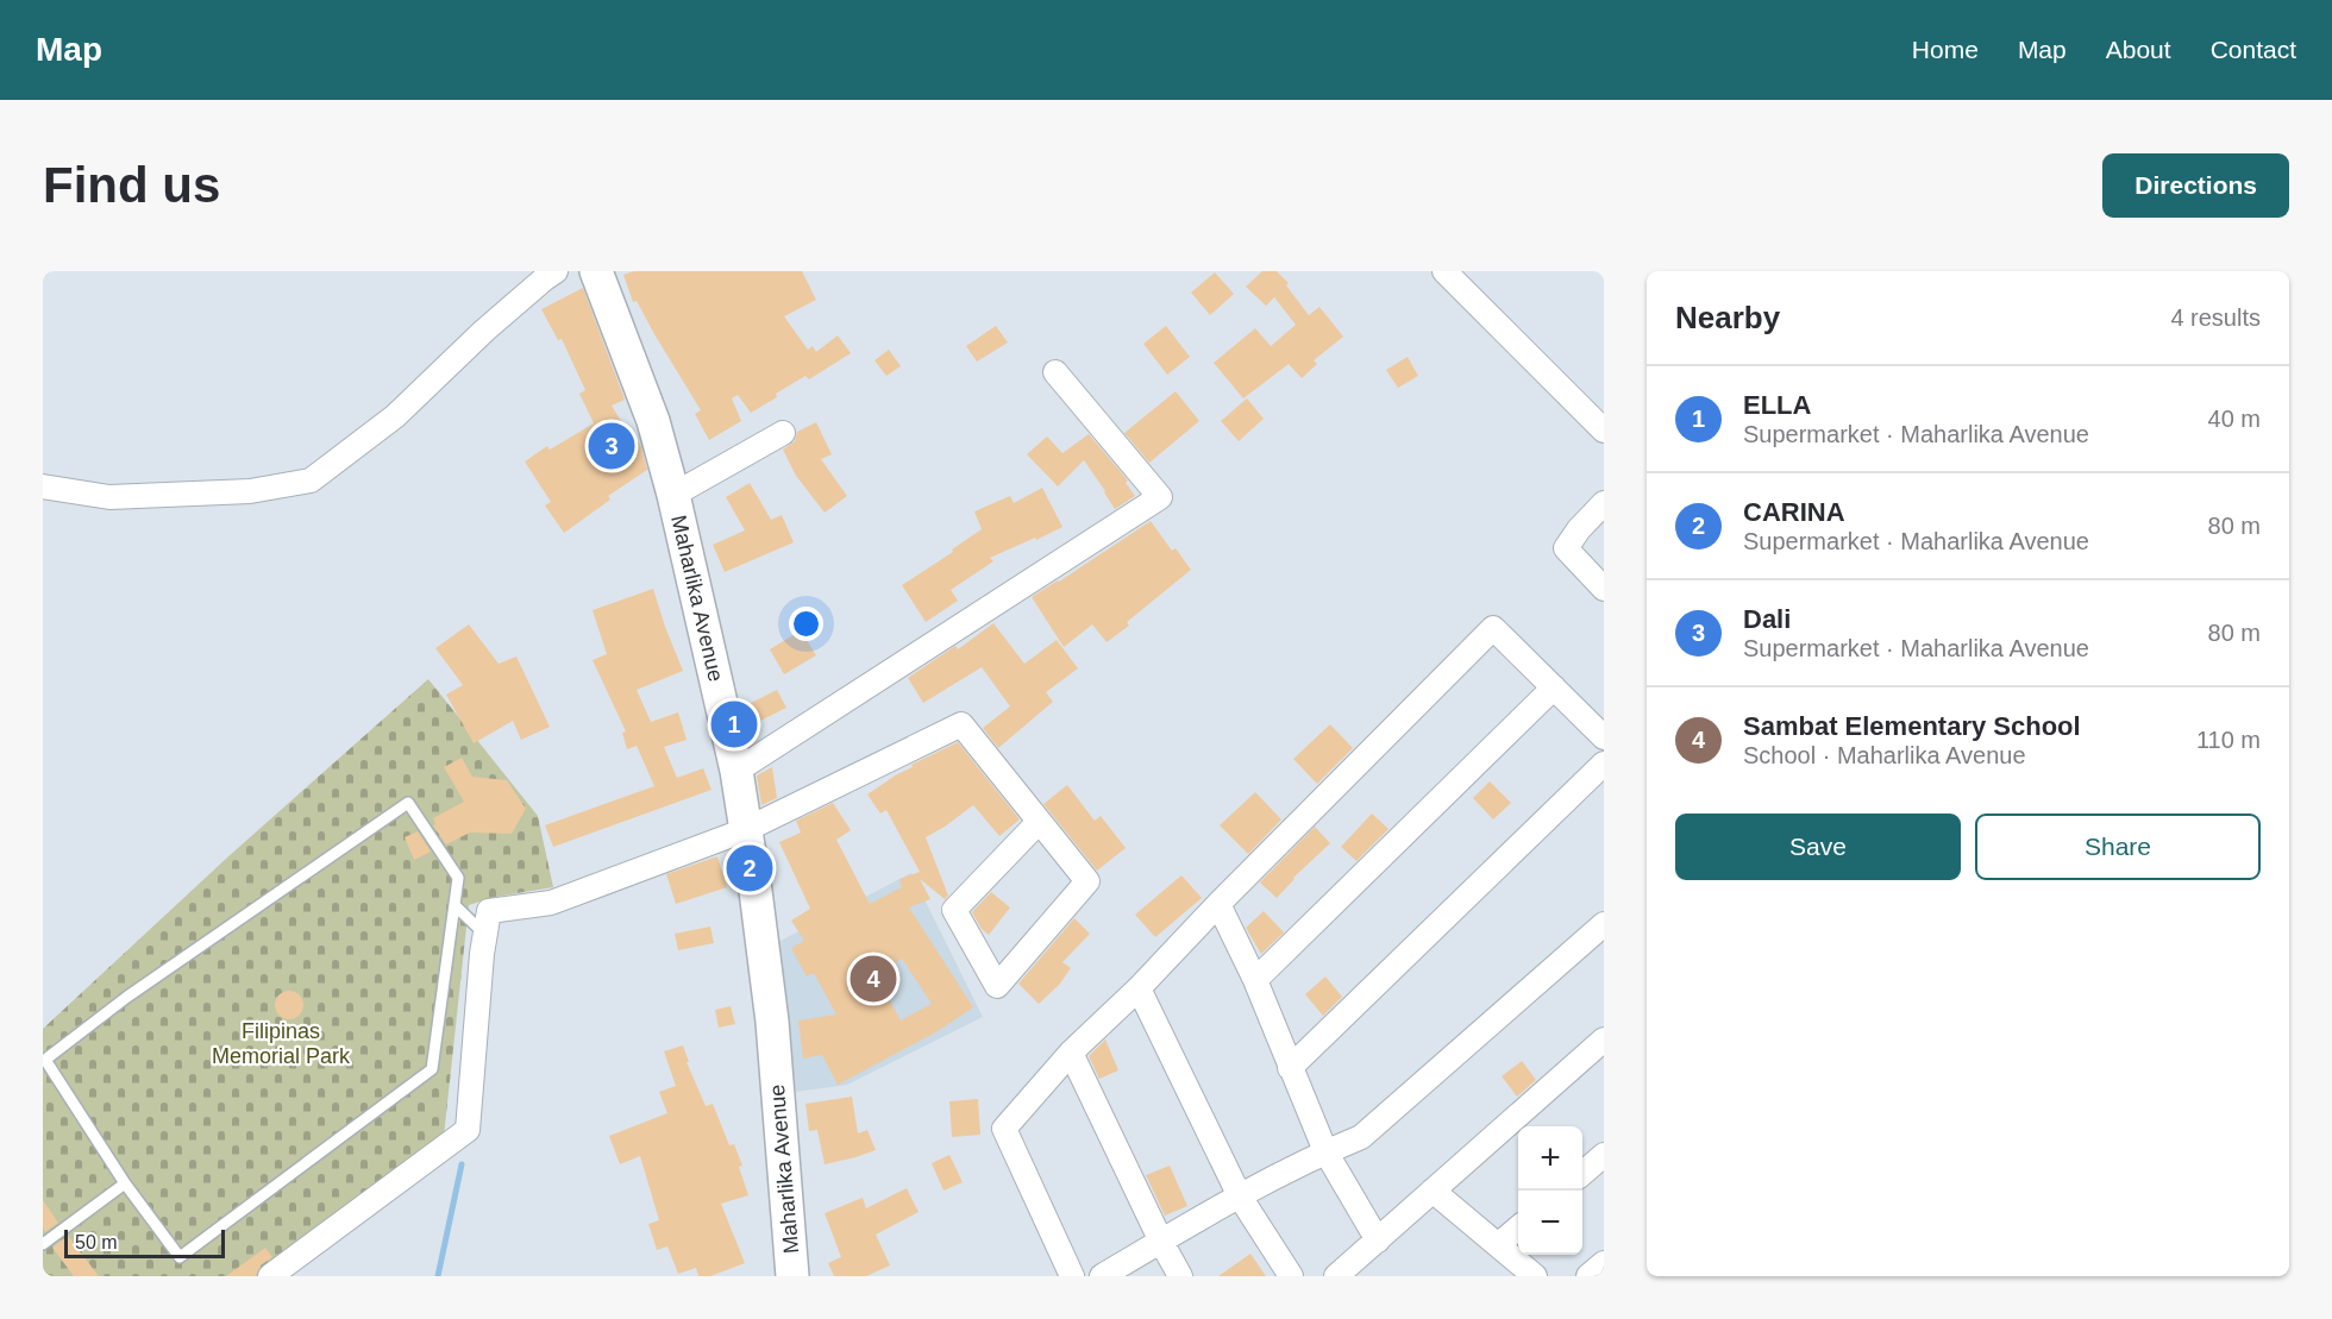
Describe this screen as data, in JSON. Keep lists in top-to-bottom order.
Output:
{
  "streets": {
    "main road": ["Maharlika Avenue"]
  },
  "parks": ["Filipinas Memorial Park"],
  "scale_bar": "50 m",
  "page": {
    "header": "Map",
    "nav": [
      "Home",
      "Map",
      "About",
      "Contact"
    ],
    "buttons": [
      "Directions",
      ["Save", "Share"]
    ],
    "title": "Find us",
    "heading": ["Nearby", "4 results"],
    "list": [
      {
        "mark": "1",
        "name": "ELLA",
        "note": "Supermarket · Maharlika Avenue",
        "value": "40 m"
      },
      {
        "mark": "2",
        "name": "CARINA",
        "note": "Supermarket · Maharlika Avenue",
        "value": "80 m"
      },
      {
        "mark": "3",
        "name": "Dali",
        "note": "Supermarket · Maharlika Avenue",
        "value": "80 m"
      },
      {
        "mark": "4",
        "name": "Sambat Elementary School",
        "note": "School · Maharlika Avenue",
        "value": "110 m"
      }
    ],
    "pins": [
      "3",
      "1",
      "2",
      "4"
    ],
    "map_buttons": ["+", "−"],
    "scale": "50 m"
  }
}
